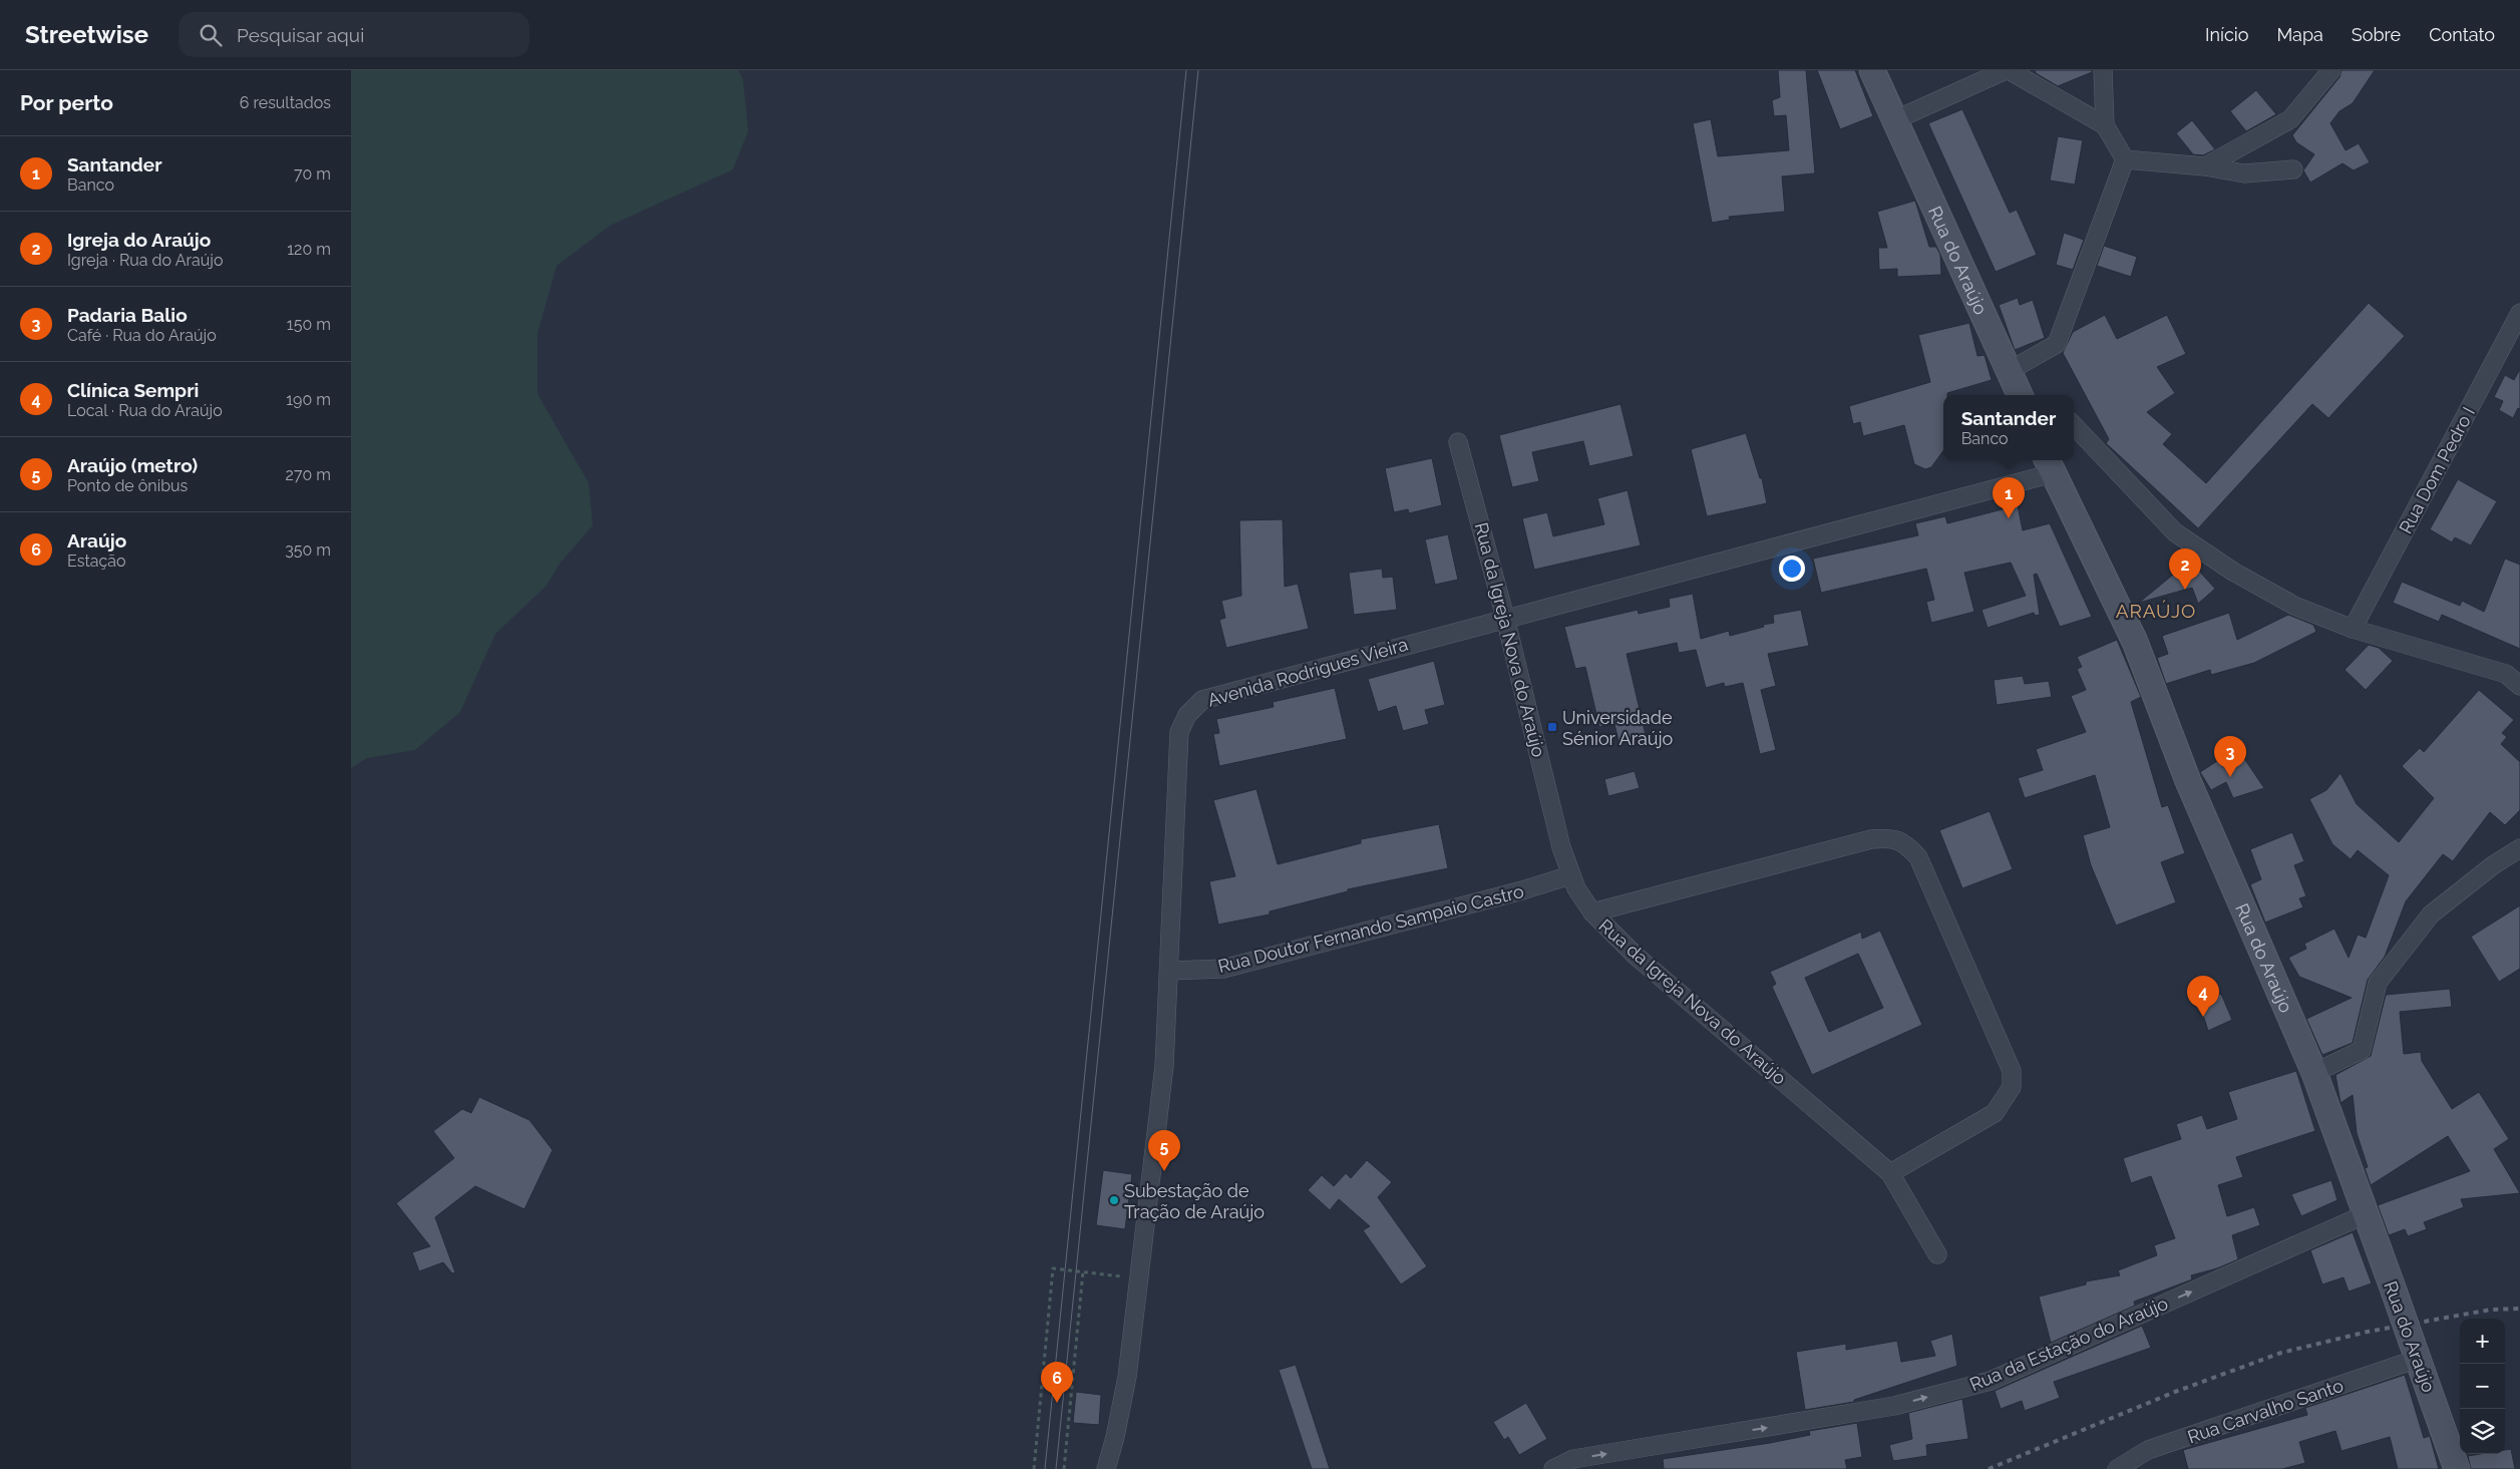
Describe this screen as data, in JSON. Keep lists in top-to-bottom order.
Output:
{
  "streets": {
    "main road": ["Rua do Araújo"],
    "street": [
      "Rua Dom Pedro I",
      "Rua da Igreja Nova do Araújo",
      "Avenida Rodrigues Vieira",
      "Rua Doutor Fernando Sampaio Castro",
      "Rua da Estação do Araújo",
      "Rua Carvalho Santo"
    ]
  },
  "crossings": [
    ["Rua do Araújo", "Avenida Rodrigues Vieira"],
    ["Rua do Araújo", "Rua da Estação do Araújo"],
    ["Rua do Araújo", "Rua Carvalho Santo"],
    ["Rua da Igreja Nova do Araújo", "Avenida Rodrigues Vieira"],
    ["Rua da Igreja Nova do Araújo", "Rua Doutor Fernando Sampaio Castro"],
    ["Avenida Rodrigues Vieira", "Rua Doutor Fernando Sampaio Castro"]
  ],
  "one_way": ["Rua da Estação do Araújo"],
  "districts": ["ARAÚJO"],
  "places": {
    "transit": ["Universidade Sénior Araújo"],
    "other": ["Subestação de Tração de Araújo"]
  },
  "page": {
    "header": "Streetwise",
    "search": "Pesquisar aqui",
    "nav": [
      "Início",
      "Mapa",
      "Sobre",
      "Contato"
    ],
    "heading": ["Por perto", "6 resultados"],
    "list": [
      {
        "mark": "1",
        "name": "Santander",
        "note": "Banco",
        "value": "70 m"
      },
      {
        "mark": "2",
        "name": "Igreja do Araújo",
        "note": "Igreja · Rua do Araújo",
        "value": "120 m"
      },
      {
        "mark": "3",
        "name": "Padaria Balio",
        "note": "Café · Rua do Araújo",
        "value": "150 m"
      },
      {
        "mark": "4",
        "name": "Clínica Sempri",
        "note": "Local · Rua do Araújo",
        "value": "190 m"
      },
      {
        "mark": "5",
        "name": "Araújo (metro)",
        "note": "Ponto de ônibus",
        "value": "270 m"
      },
      {
        "mark": "6",
        "name": "Araújo",
        "note": "Estação",
        "value": "350 m"
      }
    ],
    "popup": ["Santander", "Banco"],
    "pins": [
      "1",
      "2",
      "3",
      "4",
      "5",
      "6"
    ],
    "map_buttons": ["+", "−"]
  }
}
